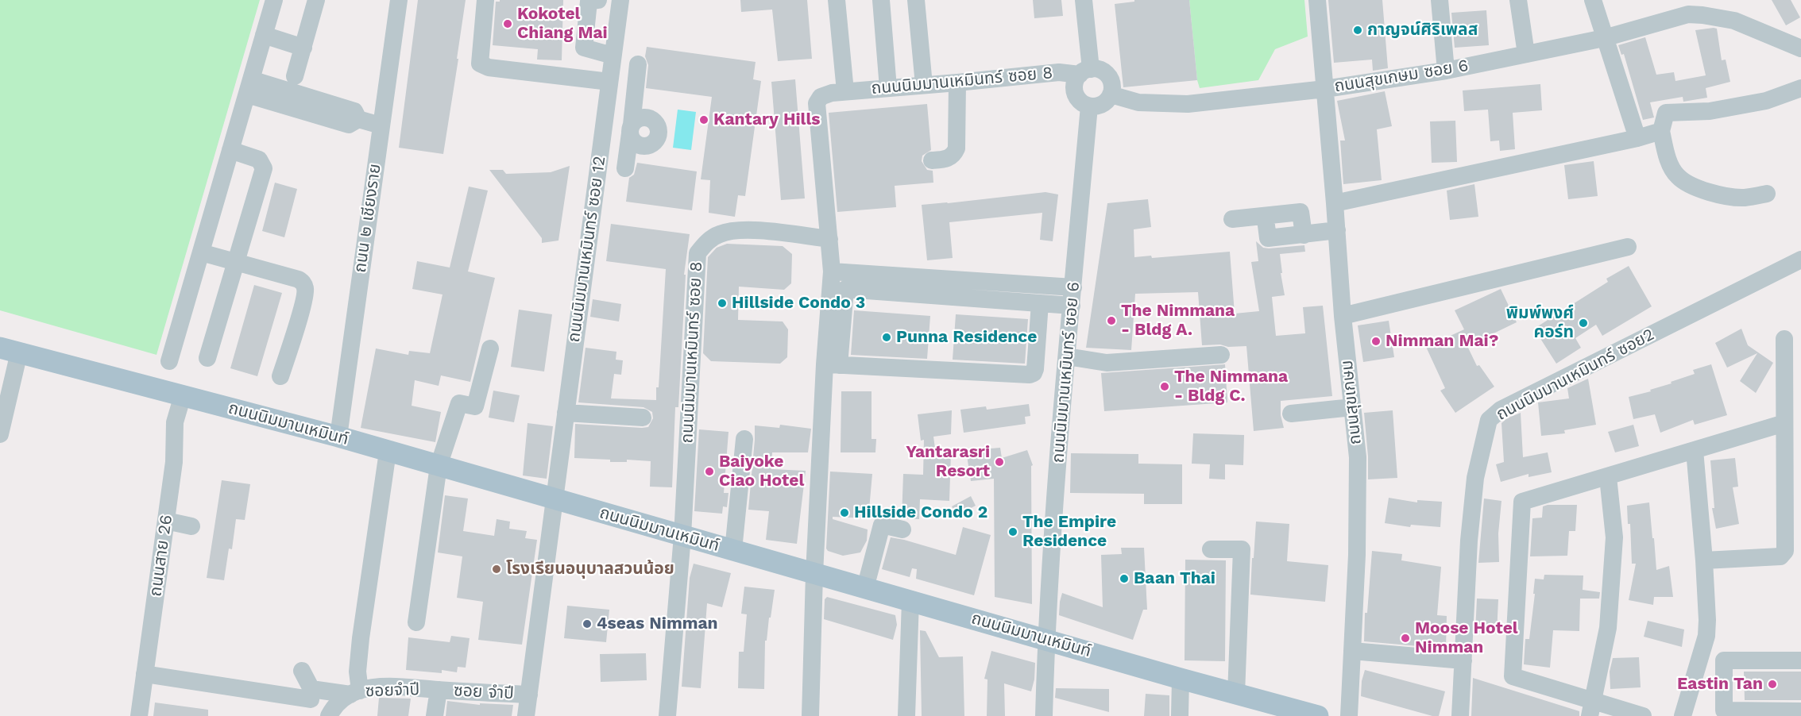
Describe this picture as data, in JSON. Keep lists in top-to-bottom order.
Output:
{
  "streets": {
    "main road": ["ถนนนิมมานเหมินท์"],
    "street": [
      "ถนนสุขเกษม ซอย 6",
      "ถนนนิมมานเหมินทร์ ซอย 8",
      "ถนน ๒ เชียงราย",
      "ถนนนิมมานเหมินทร์ ซอย 12",
      "ถนนนิมมานเหมินทร์ ซอย 6",
      "ถนนนิมมานเหมินทร์ ซอย2",
      "ถนนสุขเกษม",
      "ถนนสาย 26",
      "ซอยจำปี",
      "ซอย จำปี"
    ]
  },
  "crossings": [
    ["ถนนสุขเกษม ซอย 6", "ถนนนิมมานเหมินทร์ ซอย 8"],
    ["ถนนสุขเกษม ซอย 6", "ถนนนิมมานเหมินทร์ ซอย 6"],
    ["ถนนสุขเกษม ซอย 6", "ถนนสุขเกษม"],
    ["ถนนนิมมานเหมินทร์ ซอย 8", "ถนนนิมมานเหมินทร์ ซอย 6"],
    ["ถนนนิมมานเหมินทร์ ซอย 8", "ถนนนิมมานเหมินท์"],
    ["ถนน ๒ เชียงราย", "ถนนนิมมานเหมินท์"],
    ["ถนนนิมมานเหมินทร์ ซอย 12", "ถนนนิมมานเหมินท์"],
    ["ถนนนิมมานเหมินทร์ ซอย 12", "ซอย จำปี"],
    ["ถนนนิมมานเหมินทร์ ซอย 6", "ถนนนิมมานเหมินท์"],
    ["ถนนนิมมานเหมินท์", "ถนนสาย 26"],
    ["ซอยจำปี", "ซอย จำปี"]
  ],
  "places": [
    "Kokotel Chiang Mai",
    "กาญจน์ศิริเพลส",
    "Kantary Hills",
    "Hillside Condo 3",
    "The Nimmana - Bldg A.",
    "พิมพ์พงศ์ คอร์ท",
    "Punna Residence",
    "Nimman Mai?",
    "The Nimmana - Bldg C.",
    "Yantarasri Resort",
    "Baiyoke Ciao Hotel",
    "Hillside Condo 2",
    "The Empire Residence",
    "โรงเรียนอนุบาลสวนน้อย",
    "Baan Thai",
    "4seas Nimman",
    "Moose Hotel Nimman",
    "Eastin Tan"
  ]
}
